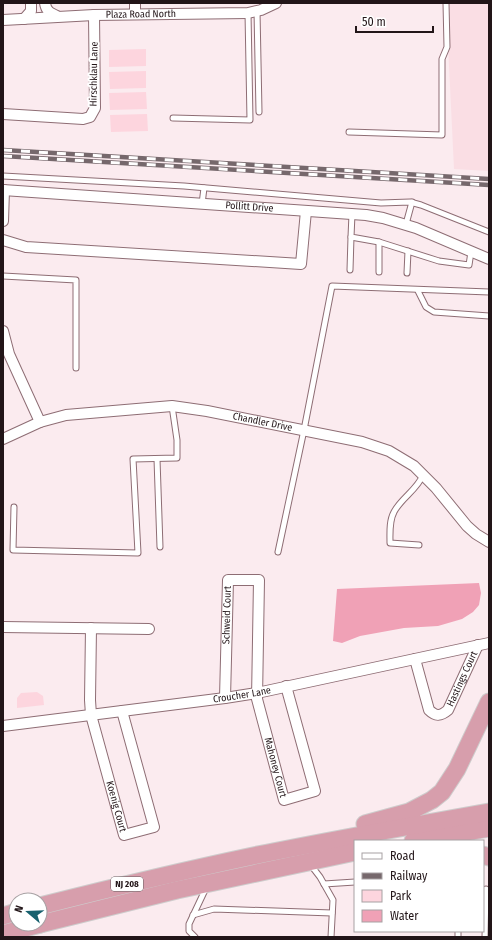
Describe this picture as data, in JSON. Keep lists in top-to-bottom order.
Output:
{
  "streets": {
    "highway": ["NJ 208"],
    "street": [
      "Plaza Road North",
      "Hirschklau Lane",
      "Pollitt Drive",
      "Chandler Drive",
      "Schweid Court",
      "Hastings Court",
      "Croucher Lane",
      "Mahoney Court",
      "Koenig Court"
    ]
  },
  "crossings": [
    ["Plaza Road North", "Hirschklau Lane"],
    ["Schweid Court", "Croucher Lane"],
    ["Schweid Court", "Mahoney Court"],
    ["Hastings Court", "Croucher Lane"],
    ["Croucher Lane", "Mahoney Court"],
    ["Croucher Lane", "Koenig Court"]
  ],
  "legend": [
    "Road",
    "Railway",
    "Park",
    "Water"
  ],
  "scale_bar": "50 m",
  "north": "left"
}
